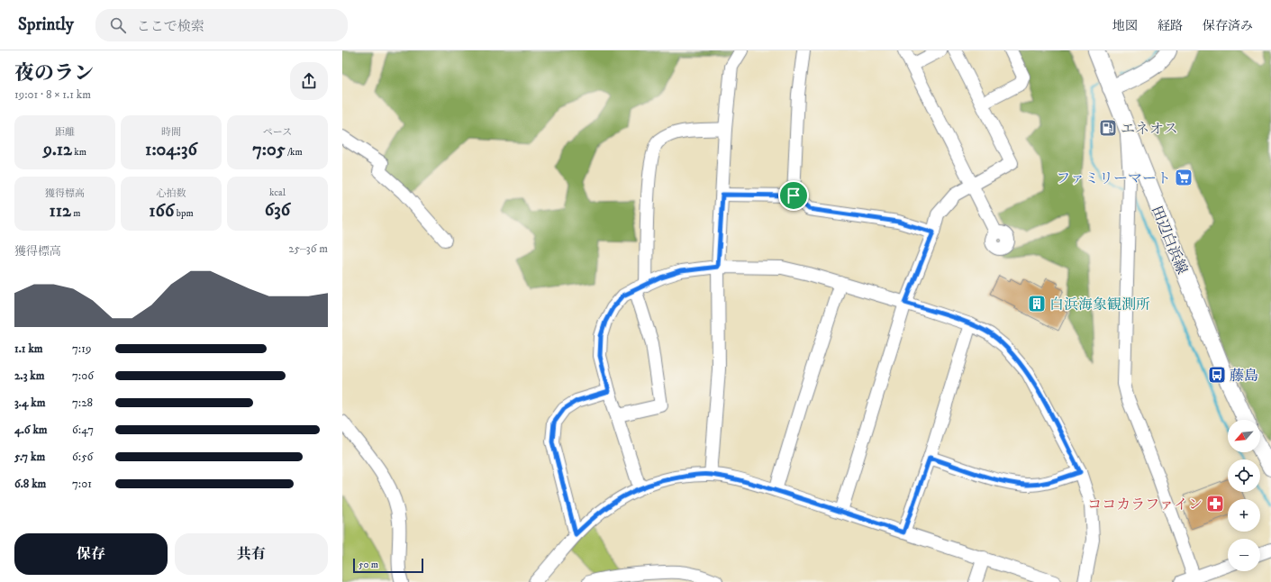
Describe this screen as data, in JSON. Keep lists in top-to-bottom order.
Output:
{
  "streets": {
    "main road": ["田辺白浜線"]
  },
  "places": {
    "fuel station": ["エネオス"],
    "supermarket": ["ファミリーマート"],
    "building": ["白浜海象観測所"],
    "bus stop": ["藤島"],
    "pharmacy": ["ココカラファイン"]
  },
  "scale_bar": "50 m",
  "north": "bottom left",
  "page": {
    "header": "Sprintly",
    "search": "ここで検索",
    "nav": ["地図", "経路", "保存済み"],
    "heading": ["夜のラン", "19:01 · 8 × 1.1 km"],
    "stats": [
      ["距離", "9.12 km"],
      ["時間", "1:04:36"],
      ["ペース", "7:05 /km"],
      ["獲得標高", "112 m"],
      ["心拍数", "166 bpm"],
      ["kcal", "636"]
    ],
    "chart": ["獲得標高", "25–36 m"],
    "list": [
      {
        "name": "1.1 km",
        "note": "7:19"
      },
      {
        "name": "2.3 km",
        "note": "7:06"
      },
      {
        "name": "3.4 km",
        "note": "7:28"
      },
      {
        "name": "4.6 km",
        "note": "6:47"
      },
      {
        "name": "5.7 km",
        "note": "6:56"
      },
      {
        "name": "6.8 km",
        "note": "7:01"
      }
    ],
    "map_buttons": ["+", "−"],
    "buttons": ["保存", "共有"],
    "scale": "50 m"
  }
}
